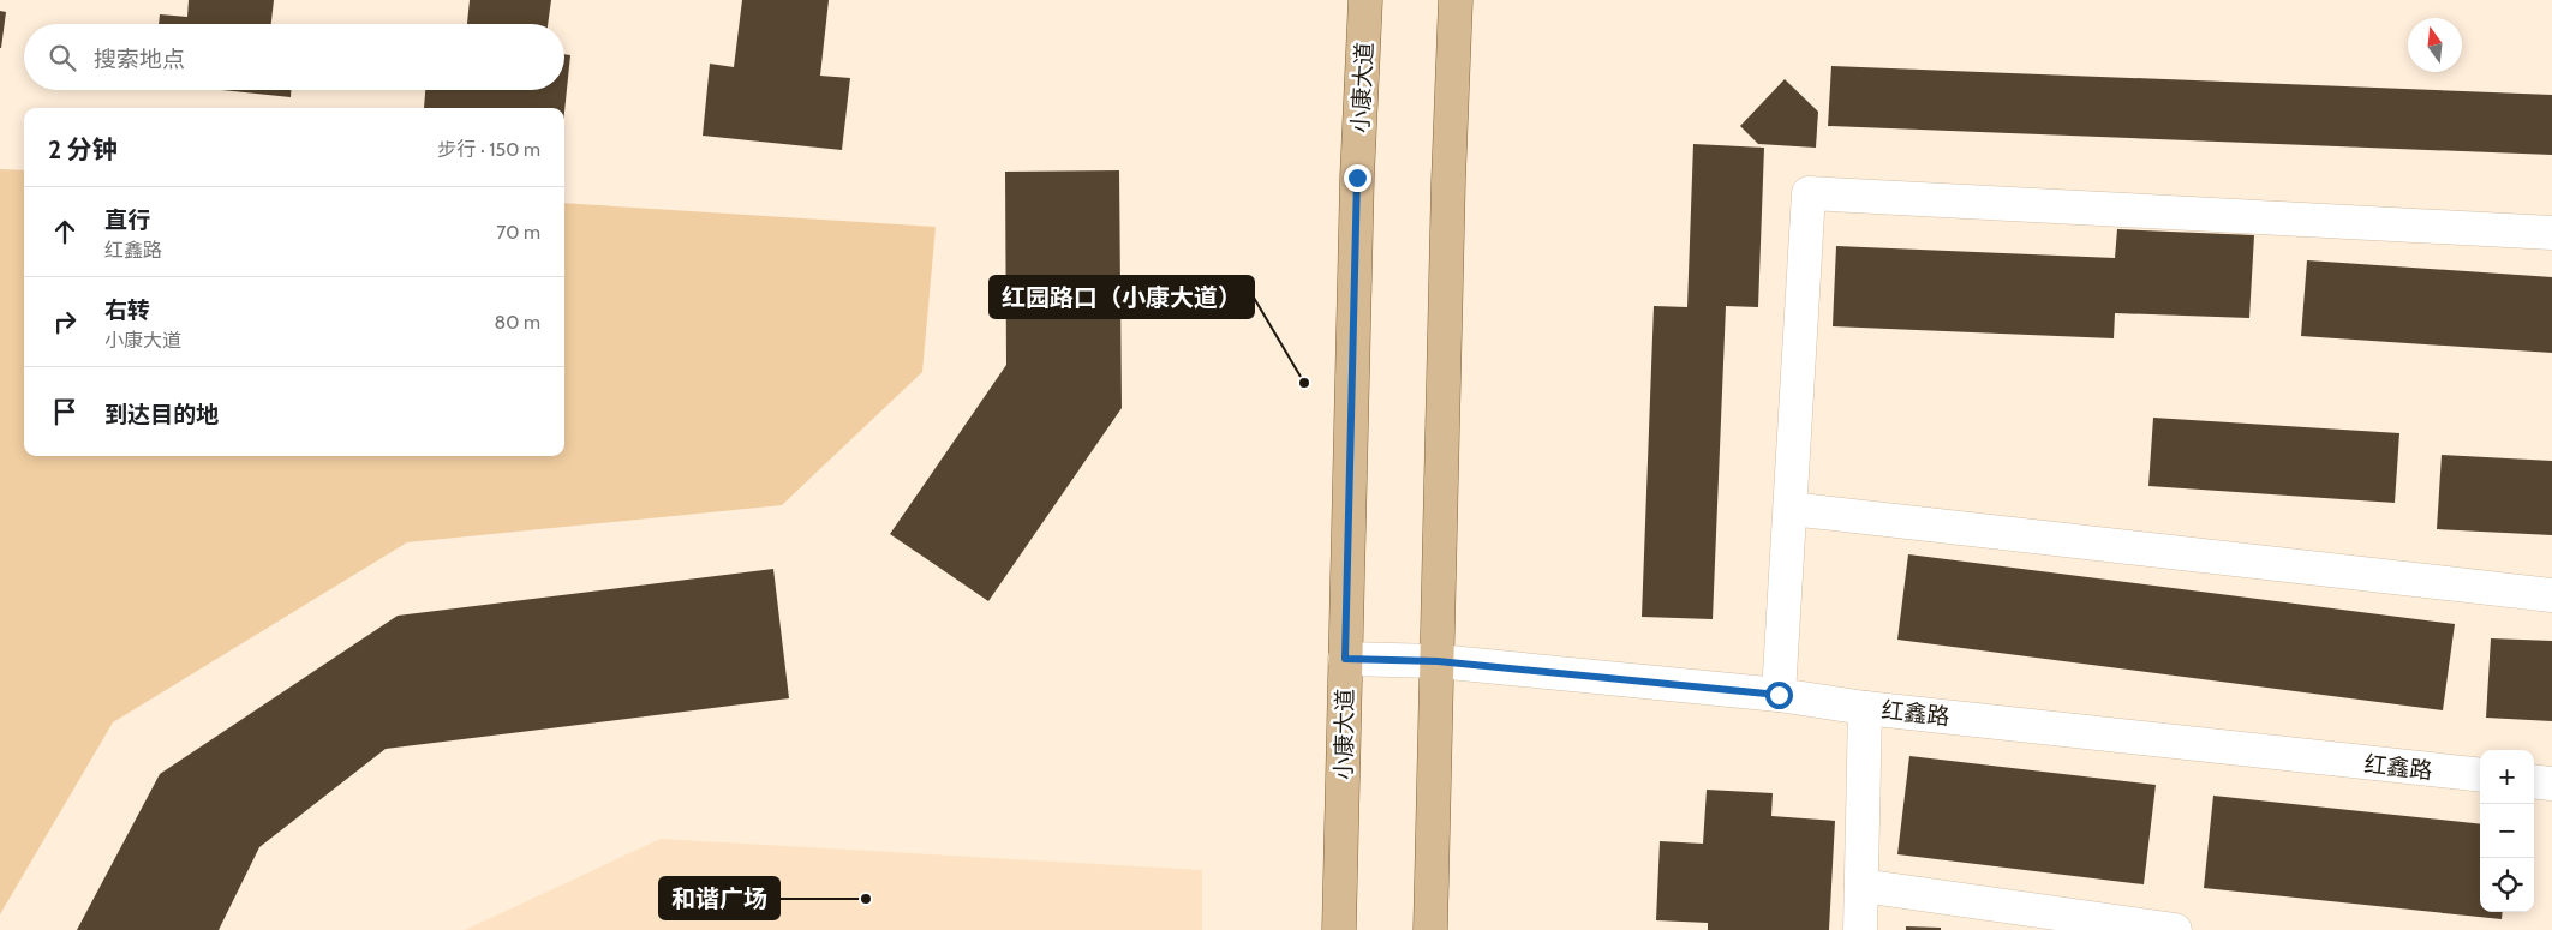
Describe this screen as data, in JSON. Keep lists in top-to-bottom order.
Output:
{
  "streets": {
    "main road": ["小康大道"],
    "street": ["红鑫路"]
  },
  "crossings": [
    ["小康大道", "红鑫路"]
  ],
  "places": ["红园路口（小康大道）", "和谐广场"],
  "north": "top",
  "page": {
    "search": "搜索地点",
    "heading": ["2 分钟", "步行 · 150 m"],
    "list": [
      ["直行", "红鑫路", "70 m"],
      ["右转", "小康大道", "80 m"],
      "到达目的地"
    ],
    "map_buttons": ["+", "−"]
  }
}
